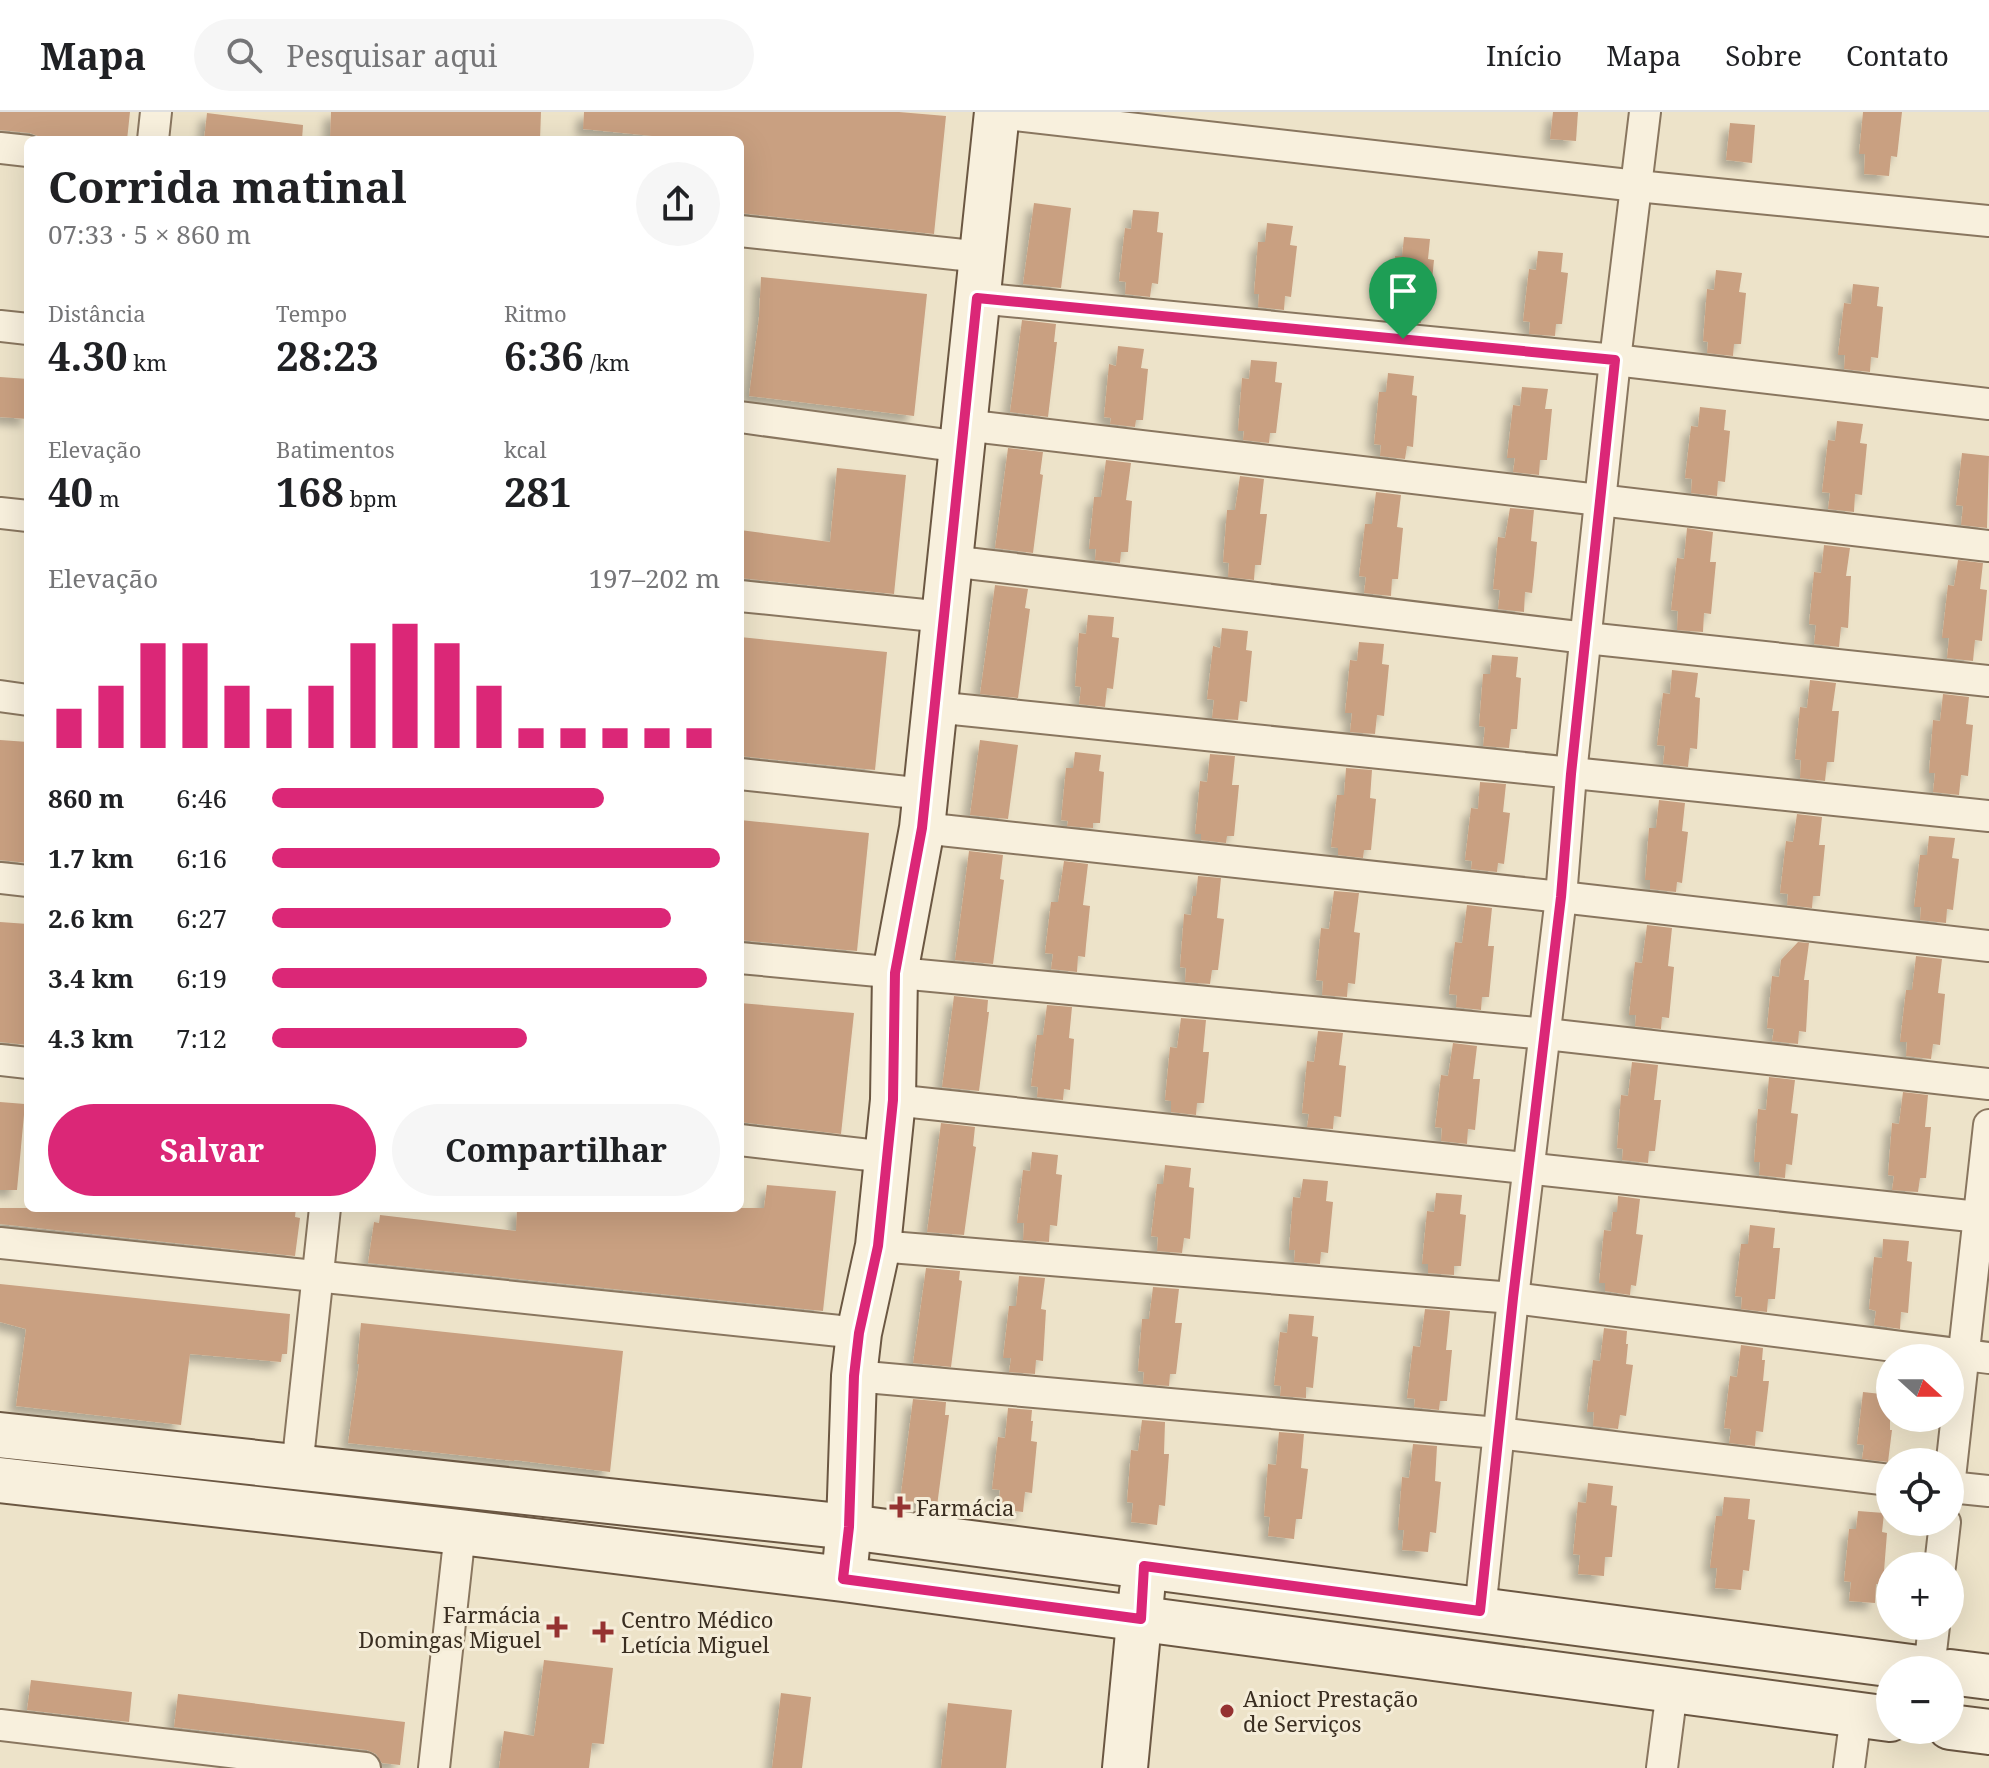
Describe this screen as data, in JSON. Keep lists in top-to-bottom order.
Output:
{
  "places": {
    "health": ["Farmácia", "Farmácia Domingas Miguel", "Centro Médico Letícia Miguel"],
    "other": ["Anioct Prestação de Serviços"]
  },
  "north": "right",
  "page": {
    "header": "Mapa",
    "search": "Pesquisar aqui",
    "nav": [
      "Início",
      "Mapa",
      "Sobre",
      "Contato"
    ],
    "heading": ["Corrida matinal", "07:33 · 5 × 860 m"],
    "stats": [
      ["Distância", "4.30 km"],
      ["Tempo", "28:23"],
      ["Ritmo", "6:36 /km"],
      ["Elevação", "40 m"],
      ["Batimentos", "168 bpm"],
      ["kcal", "281"]
    ],
    "chart": ["Elevação", "197–202 m"],
    "list": [
      {
        "name": "860 m",
        "note": "6:46"
      },
      {
        "name": "1.7 km",
        "note": "6:16"
      },
      {
        "name": "2.6 km",
        "note": "6:27"
      },
      {
        "name": "3.4 km",
        "note": "6:19"
      },
      {
        "name": "4.3 km",
        "note": "7:12"
      }
    ],
    "buttons": ["Salvar", "Compartilhar"],
    "map_buttons": ["+", "−"]
  }
}
